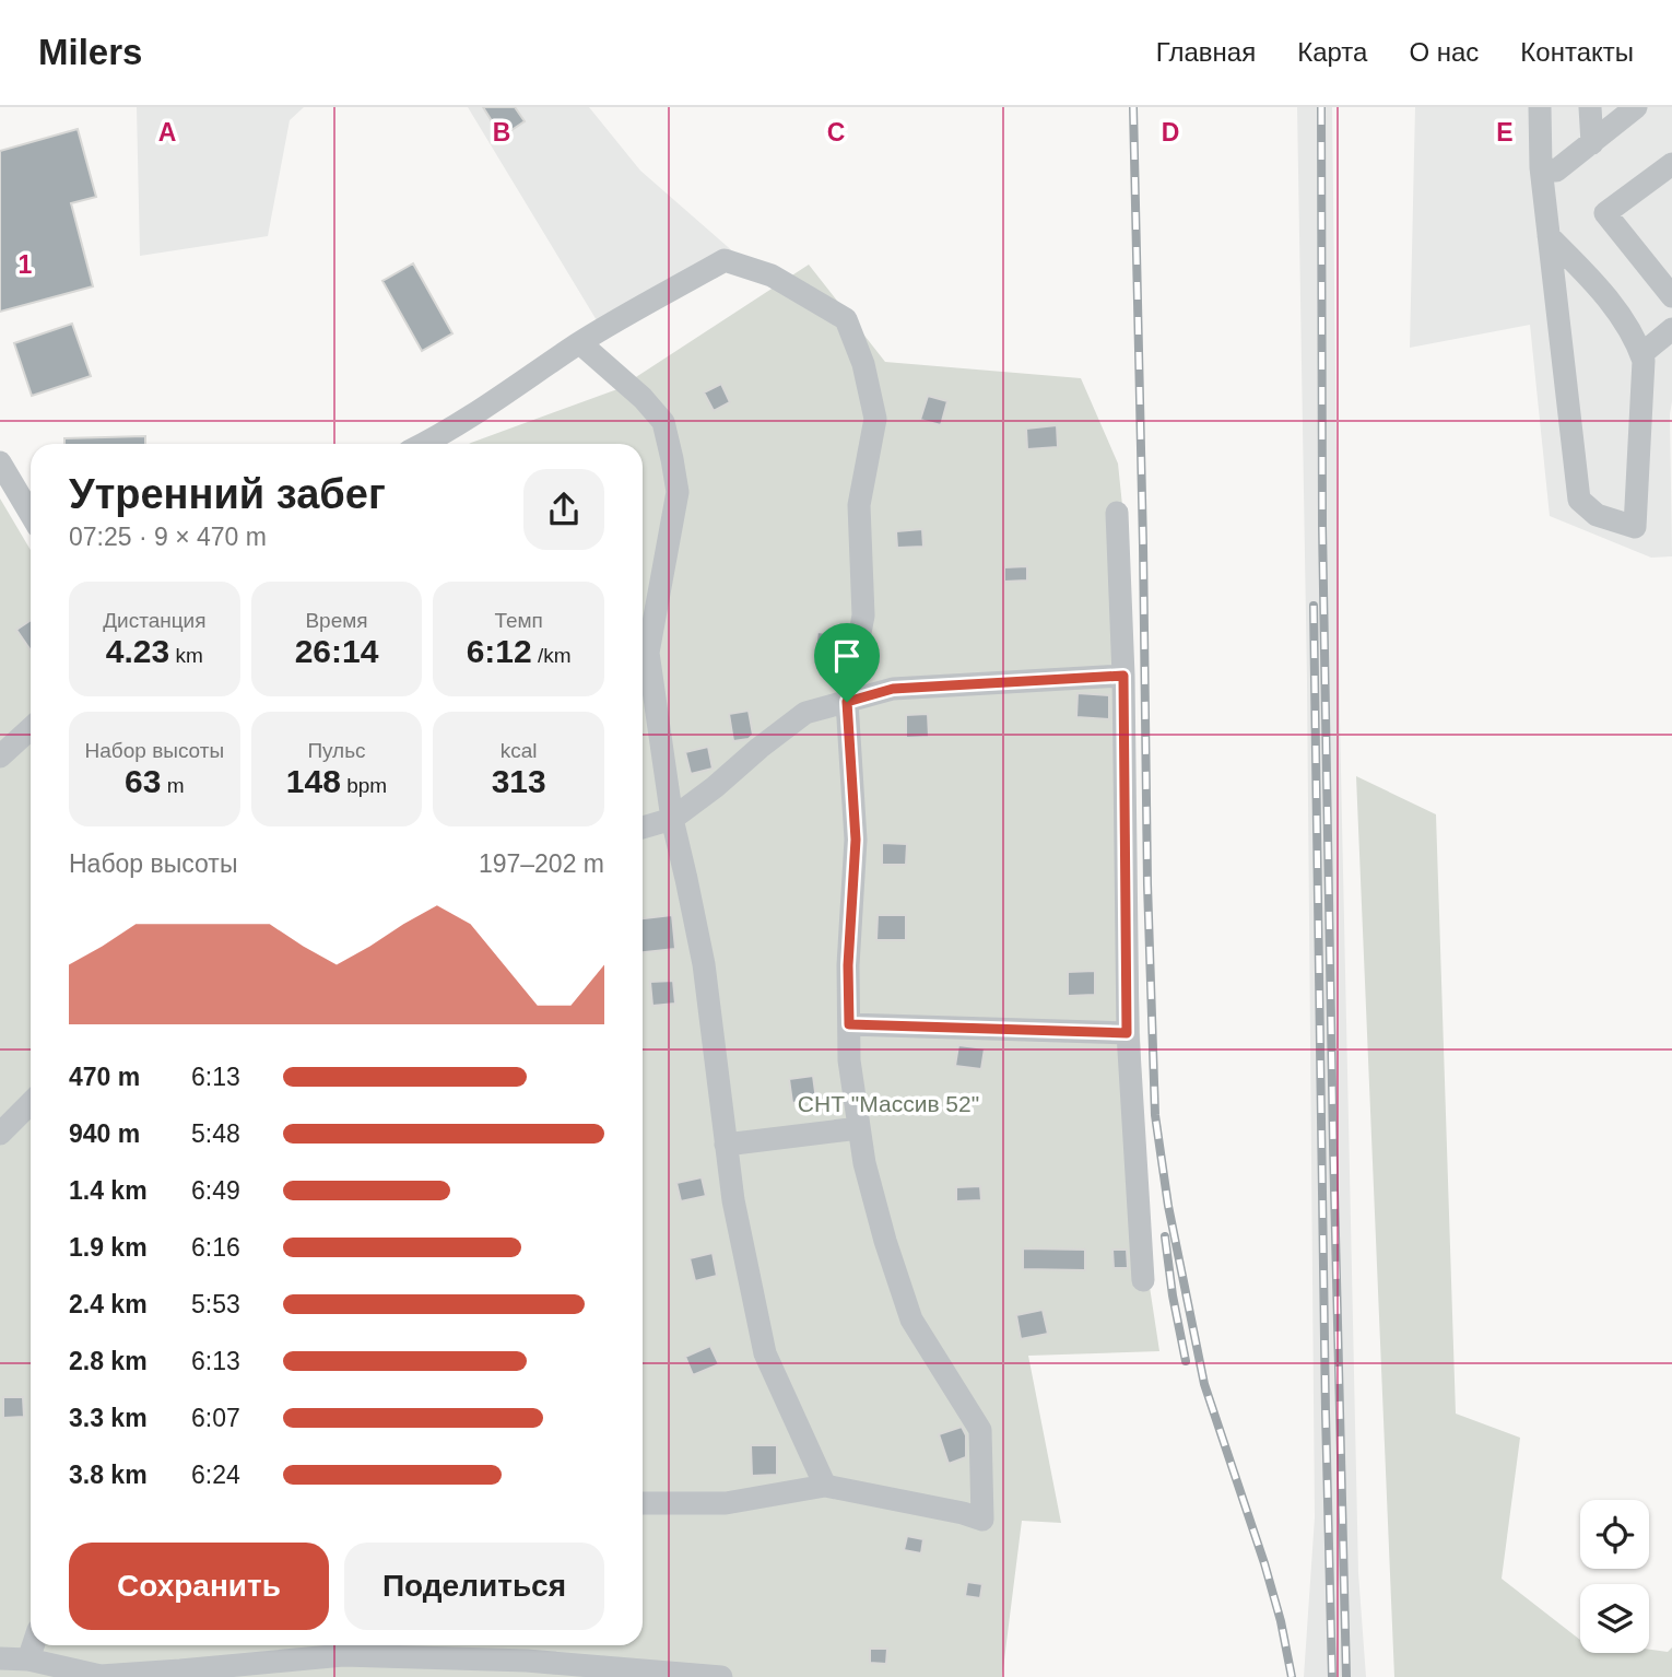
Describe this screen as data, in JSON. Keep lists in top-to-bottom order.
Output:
{
  "parks": ["СНТ \"Массив 52\""],
  "page": {
    "header": "Milers",
    "nav": [
      "Главная",
      "Карта",
      "О нас",
      "Контакты"
    ],
    "heading": ["Утренний забег", "07:25 · 9 × 470 m"],
    "stats": [
      ["Дистанция", "4.23 km"],
      ["Время", "26:14"],
      ["Темп", "6:12 /km"],
      ["Набор высоты", "63 m"],
      ["Пульс", "148 bpm"],
      ["kcal", "313"]
    ],
    "chart": ["Набор высоты", "197–202 m"],
    "list": [
      {
        "name": "470 m",
        "note": "6:13"
      },
      {
        "name": "940 m",
        "note": "5:48"
      },
      {
        "name": "1.4 km",
        "note": "6:49"
      },
      {
        "name": "1.9 km",
        "note": "6:16"
      },
      {
        "name": "2.4 km",
        "note": "5:53"
      },
      {
        "name": "2.8 km",
        "note": "6:13"
      },
      {
        "name": "3.3 km",
        "note": "6:07"
      },
      {
        "name": "3.8 km",
        "note": "6:24"
      }
    ],
    "buttons": ["Сохранить", "Поделиться"]
  },
  "grid": {
    "columns": [
      "A",
      "B",
      "C",
      "D",
      "E"
    ],
    "rows": ["1"]
  }
}
